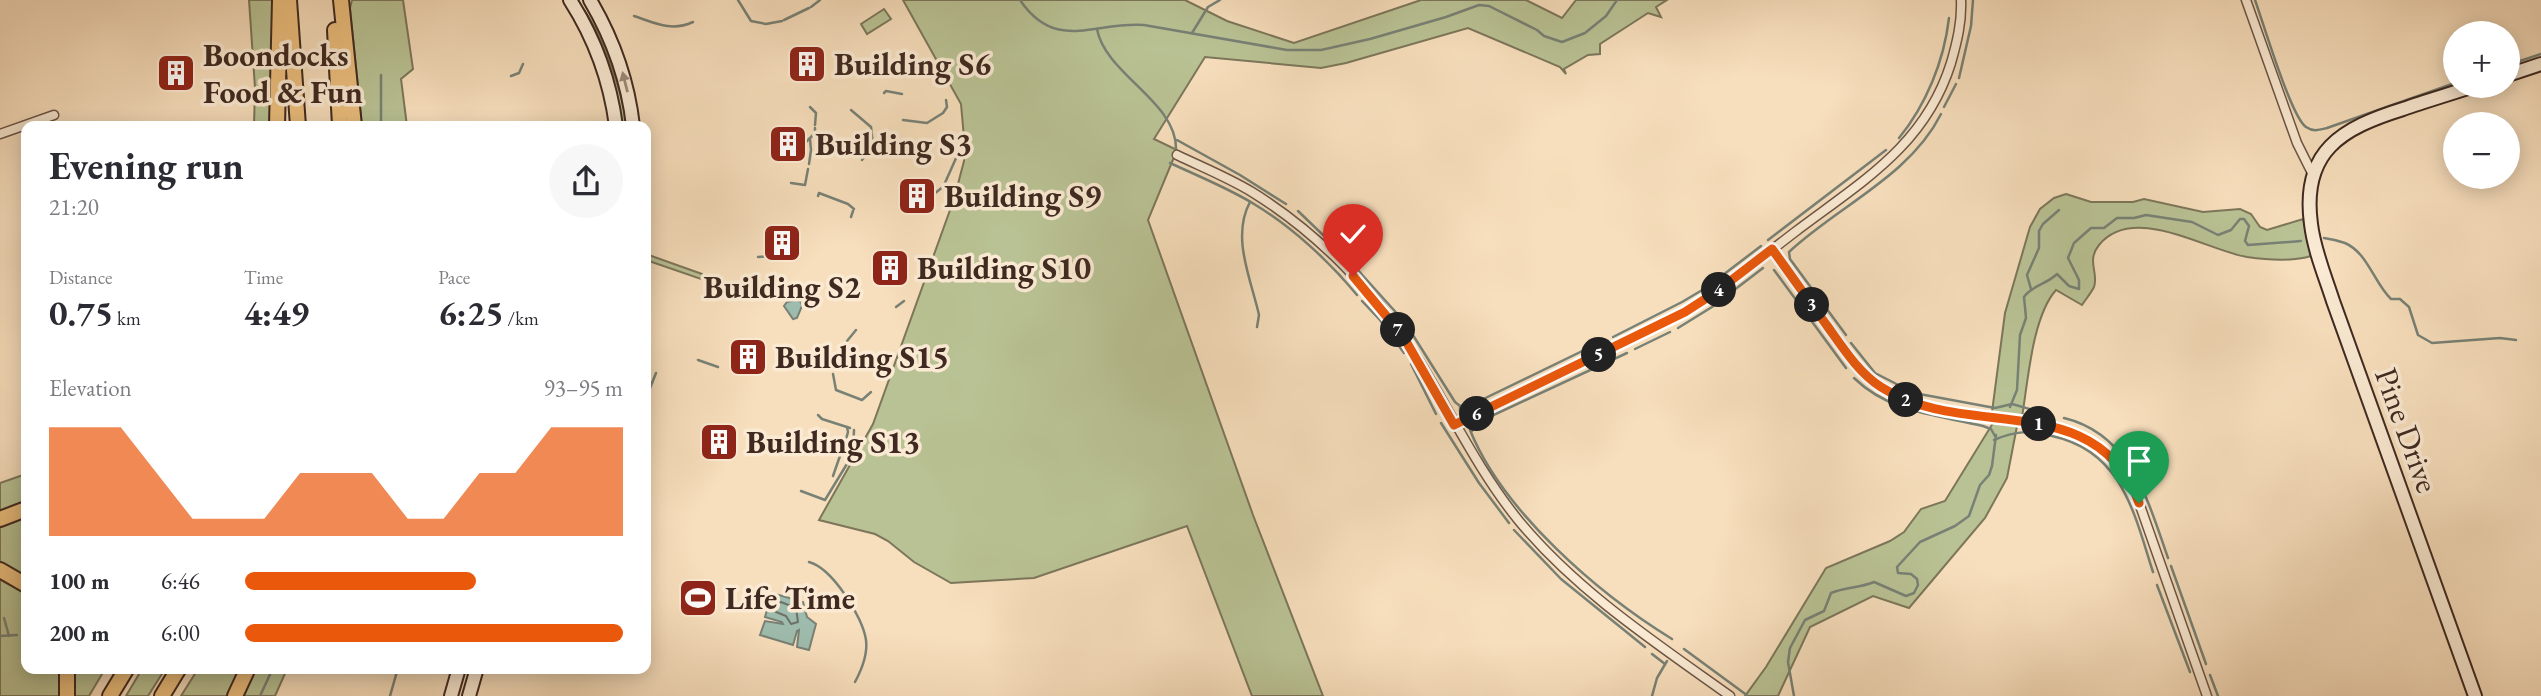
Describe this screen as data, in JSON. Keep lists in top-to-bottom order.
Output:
{
  "streets": {
    "main road": ["Pine Drive"]
  },
  "places": {
    "building": [
      "Building S6",
      "Boondocks Food & Fun",
      "Building S3",
      "Building S9",
      "Building S2",
      "Building S10",
      "Building S15",
      "Building S13"
    ],
    "sports": ["Life Time"]
  },
  "page": {
    "map_buttons": ["+", "−"],
    "heading": ["Evening run", "21:20"],
    "stats": [
      ["Distance", "0.75 km"],
      ["Time", "4:49"],
      ["Pace", "6:25 /km"]
    ],
    "pins": [
      "4",
      "3",
      "7",
      "5",
      "2",
      "6",
      "1"
    ],
    "chart": ["Elevation", "93–95 m"],
    "list": [
      {
        "name": "100 m",
        "note": "6:46"
      },
      {
        "name": "200 m",
        "note": "6:00"
      }
    ]
  }
}
